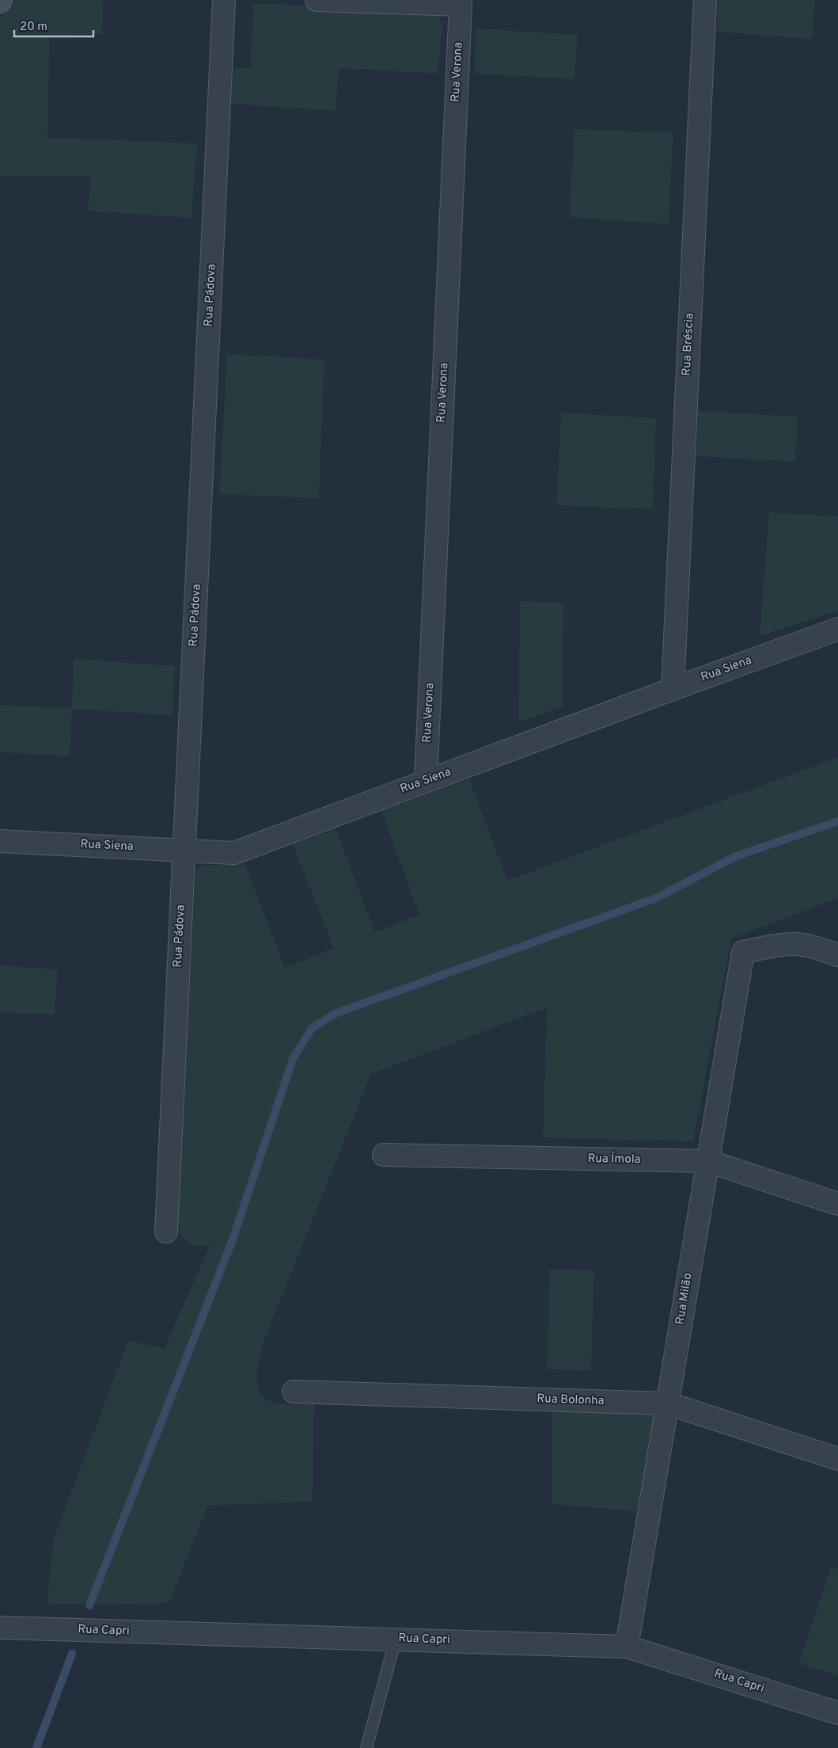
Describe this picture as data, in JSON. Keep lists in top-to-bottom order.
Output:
{
  "streets": {
    "street": [
      "Rua Verona",
      "Rua Pádova",
      "Rua Bréscia",
      "Rua Siena",
      "Rua Ímola",
      "Rua Milão",
      "Rua Bolonha",
      "Rua Capri"
    ]
  },
  "crossings": [
    ["Rua Verona", "Rua Siena"],
    ["Rua Pádova", "Rua Siena"],
    ["Rua Bréscia", "Rua Siena"],
    ["Rua Ímola", "Rua Milão"],
    ["Rua Milão", "Rua Bolonha"],
    ["Rua Milão", "Rua Capri"]
  ],
  "scale_bar": "20 m"
}
